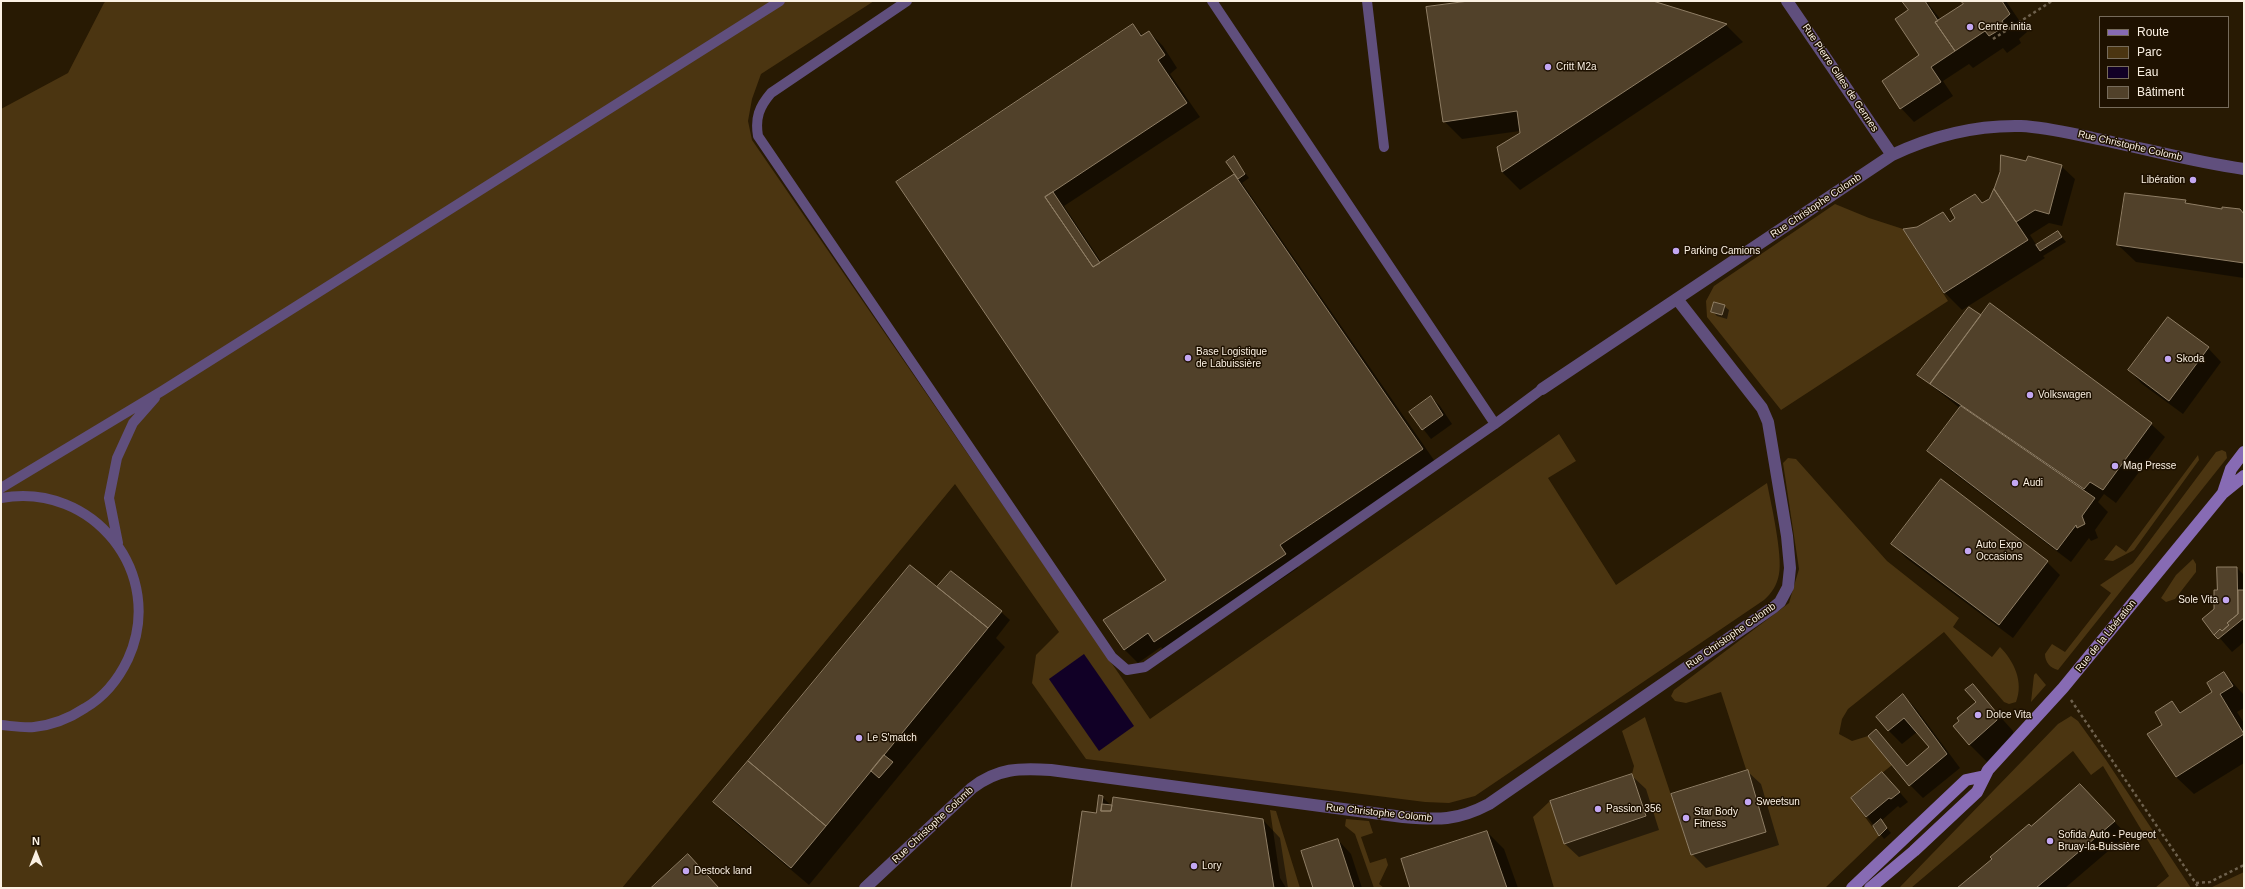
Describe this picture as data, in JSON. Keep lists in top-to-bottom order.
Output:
{
  "streets": {
    "main road": ["Rue de la Libération"],
    "street": ["Rue Pierre Gilles de Gennes", "Rue Christophe Colomb"]
  },
  "crossings": [
    ["Rue Pierre Gilles de Gennes", "Rue Christophe Colomb"]
  ],
  "places": [
    "Centre initia",
    "Critt M2a",
    "Libération",
    "Parking Camions",
    "Base Logistique de Labuissière",
    "Skoda",
    "Volkswagen",
    "Mag Presse",
    "Audi",
    "Auto Expo Occasions",
    "Sole Vita",
    "Dolce Vita",
    "Le S'match",
    "Sweetsun",
    "Passion 356",
    "Star Body Fitness",
    "Sofida Auto - Peugeot Bruay-la-Buissière",
    "Lory",
    "Destock land"
  ],
  "legend": [
    "Route",
    "Parc",
    "Eau",
    "Bâtiment"
  ],
  "north": "top"
}
